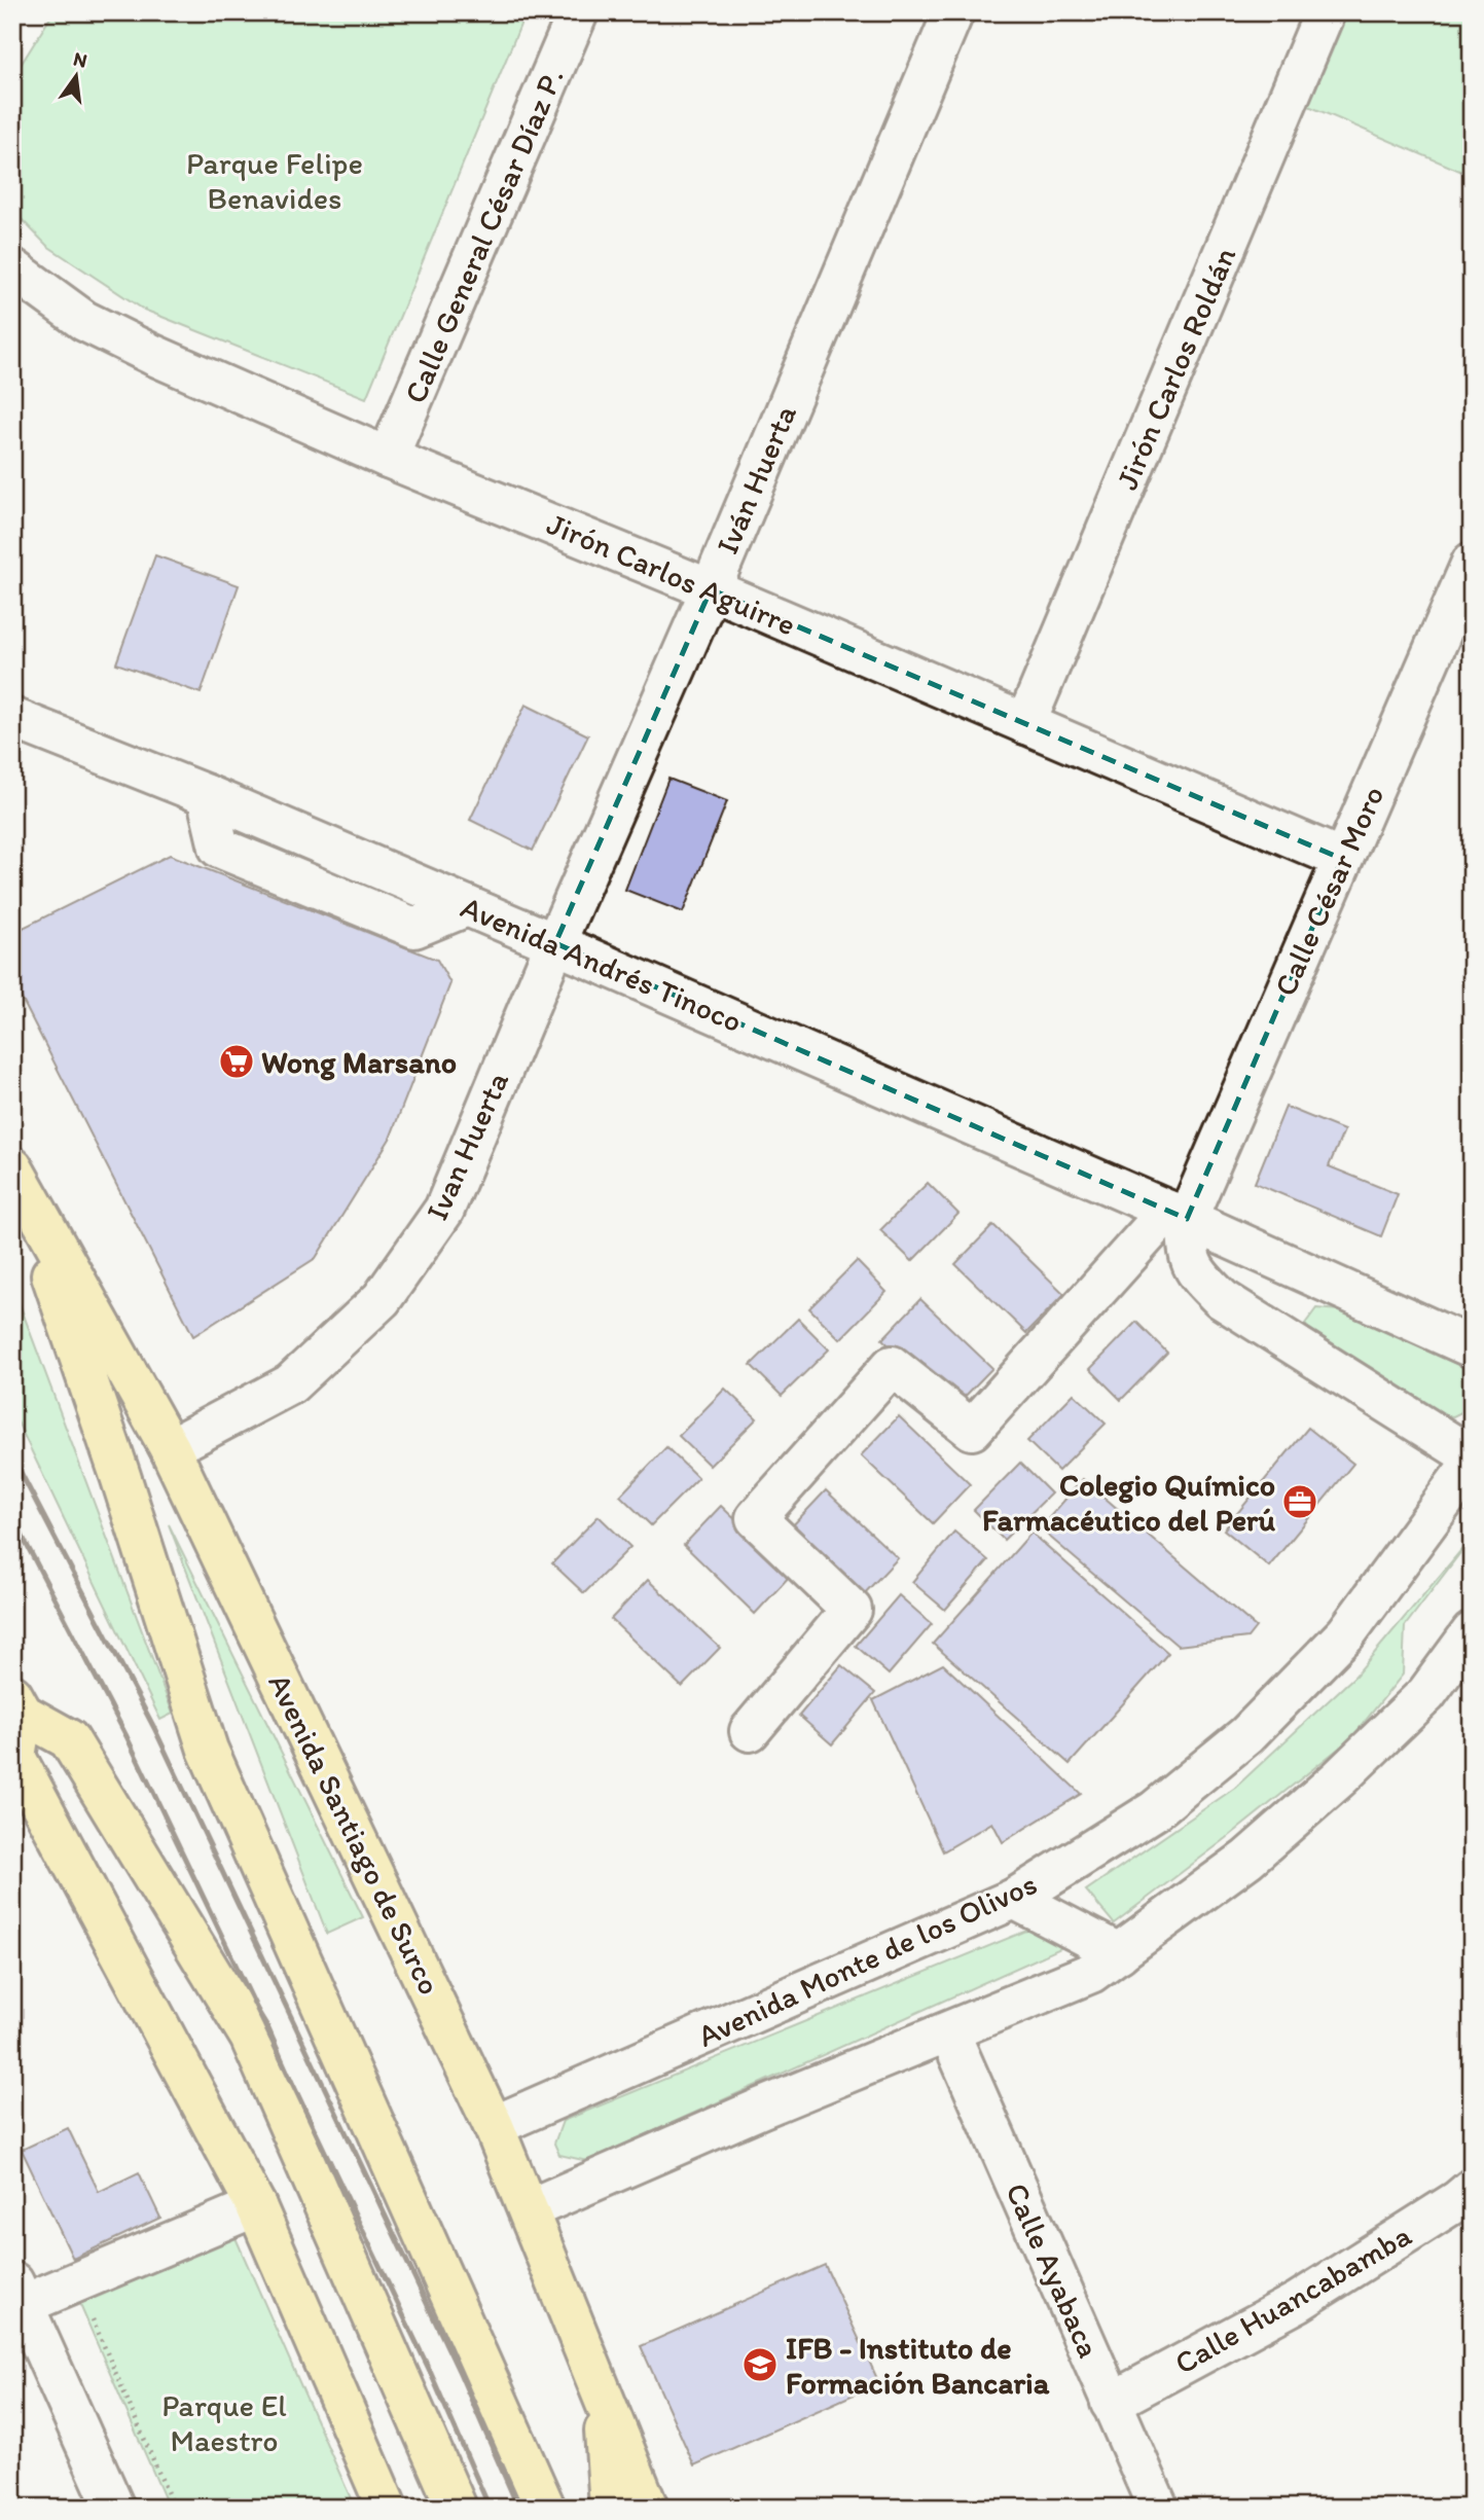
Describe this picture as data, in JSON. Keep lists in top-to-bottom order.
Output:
{
  "streets": {
    "main road": ["Avenida Santiago de Surco"],
    "street": [
      "Calle General César Díaz P.",
      "Jirón Carlos Roldán",
      "Iván Huerta",
      "Jirón Carlos Aguirre",
      "Calle César Moro",
      "Avenida Andrés Tinoco",
      "Ivan Huerta",
      "Avenida Monte de los Olivos",
      "Calle Ayabaca",
      "Calle Huancabamba"
    ]
  },
  "crossings": [
    ["Calle General César Díaz P.", "Jirón Carlos Aguirre"],
    ["Jirón Carlos Roldán", "Jirón Carlos Aguirre"],
    ["Iván Huerta", "Jirón Carlos Aguirre"],
    ["Iván Huerta", "Avenida Andrés Tinoco"],
    ["Iván Huerta", "Ivan Huerta"],
    ["Jirón Carlos Aguirre", "Calle César Moro"],
    ["Calle César Moro", "Avenida Andrés Tinoco"],
    ["Avenida Andrés Tinoco", "Ivan Huerta"],
    ["Ivan Huerta", "Avenida Santiago de Surco"],
    ["Avenida Santiago de Surco", "Avenida Monte de los Olivos"],
    ["Calle Ayabaca", "Calle Huancabamba"]
  ],
  "parks": ["Parque Felipe Benavides", "Parque El Maestro"],
  "places": {
    "supermarket": ["Wong Marsano"],
    "office": ["Colegio Químico Farmacéutico del Perú"],
    "school or university": ["IFB - Instituto de Formación Bancaria"]
  },
  "north": "top"
}
